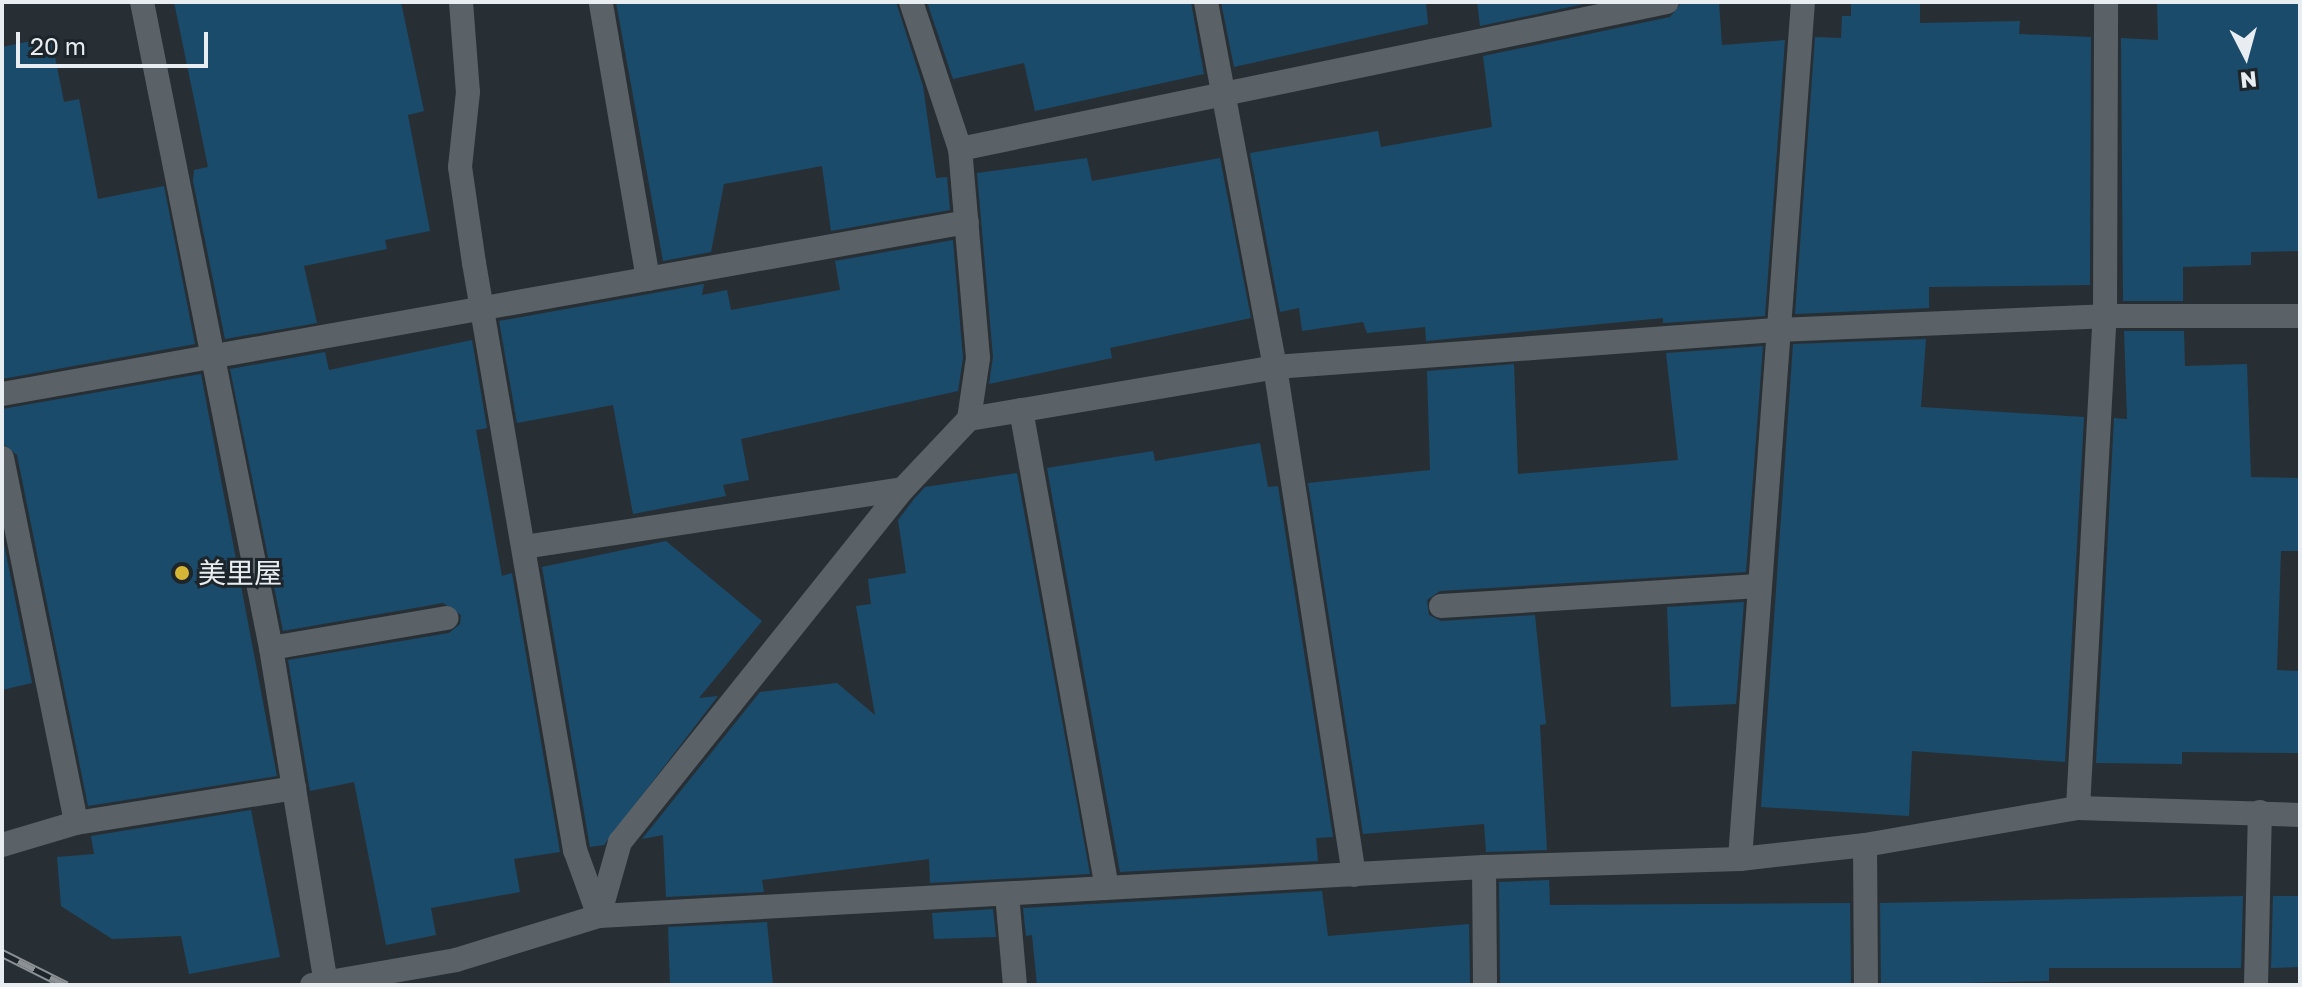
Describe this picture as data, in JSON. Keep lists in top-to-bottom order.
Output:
{
  "places": ["美里屋"],
  "scale_bar": "20 m",
  "north": "bottom"
}
